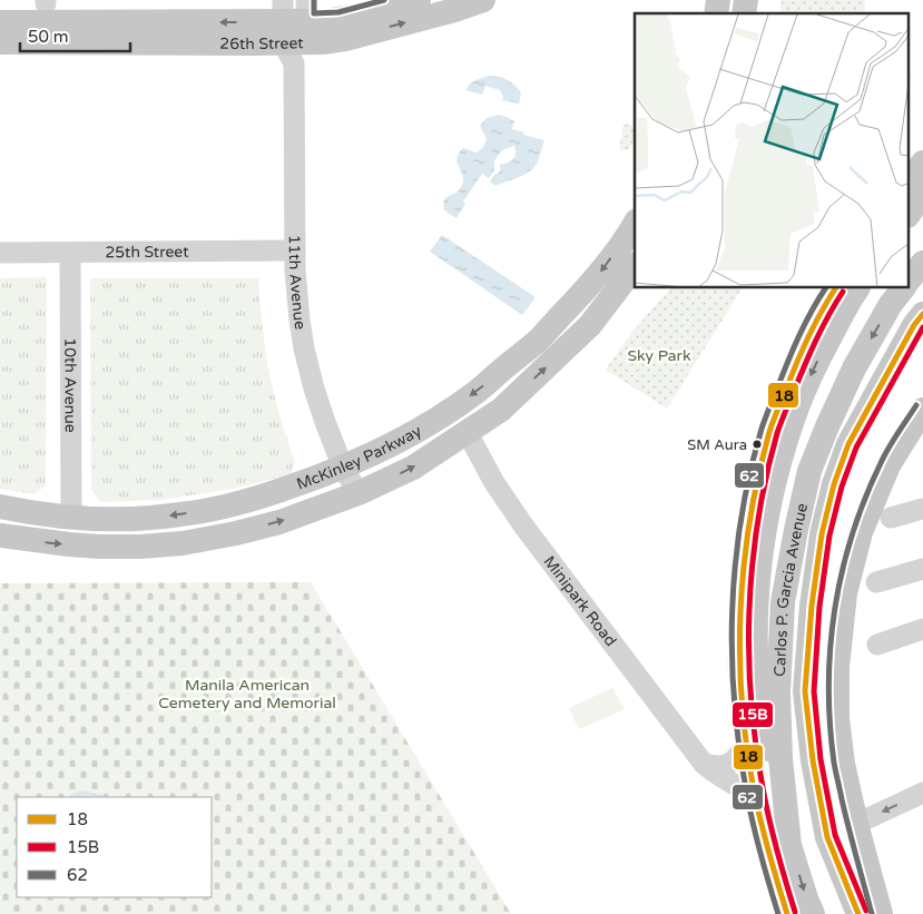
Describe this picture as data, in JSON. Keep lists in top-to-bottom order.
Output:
{
  "streets": {
    "main road": ["26th Street", "McKinley Parkway", "Carlos P. Garcia Avenue"],
    "street": [
      "25th Street",
      "11th Avenue",
      "10th Avenue",
      "Minipark Road"
    ]
  },
  "crossings": [
    ["26th Street", "11th Avenue"],
    ["25th Street", "11th Avenue"],
    ["25th Street", "10th Avenue"],
    ["11th Avenue", "McKinley Parkway"],
    ["10th Avenue", "McKinley Parkway"],
    ["McKinley Parkway", "Minipark Road"]
  ],
  "parks": ["Sky Park", "Manila American Cemetery and Memorial"],
  "places": ["SM Aura"],
  "lines": ["transit line 62", "transit line 18", "transit line 15B"],
  "legend": ["18", "15B", "62"],
  "scale_bar": "50 m"
}
